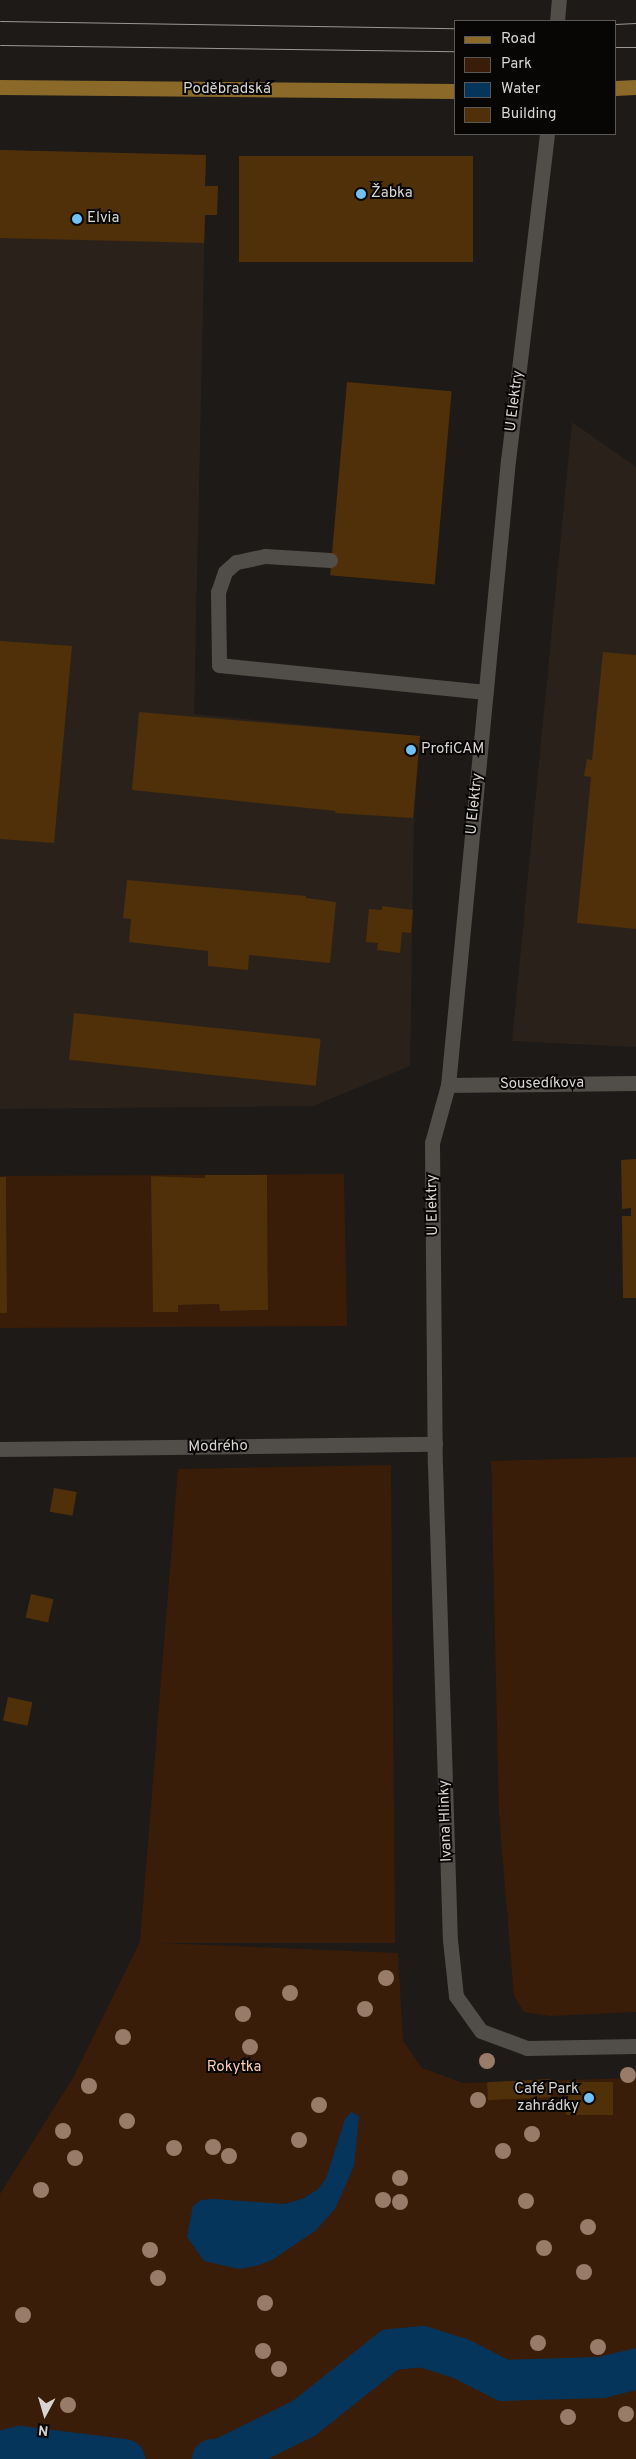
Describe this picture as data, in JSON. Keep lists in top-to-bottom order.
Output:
{
  "streets": {
    "main road": ["Poděbradská"],
    "street": [
      "U Elektry",
      "Sousedíkova",
      "Modrého",
      "Ivana Hlinky"
    ]
  },
  "crossings": [
    ["U Elektry", "Sousedíkova"],
    ["U Elektry", "Modrého"],
    ["U Elektry", "Ivana Hlinky"],
    ["Modrého", "Ivana Hlinky"]
  ],
  "parks": ["Rokytka"],
  "places": [
    "Žabka",
    "Elvia",
    "ProfiCAM",
    "Café Park zahrádky"
  ],
  "legend": [
    "Road",
    "Park",
    "Water",
    "Building"
  ],
  "north": "bottom"
}
